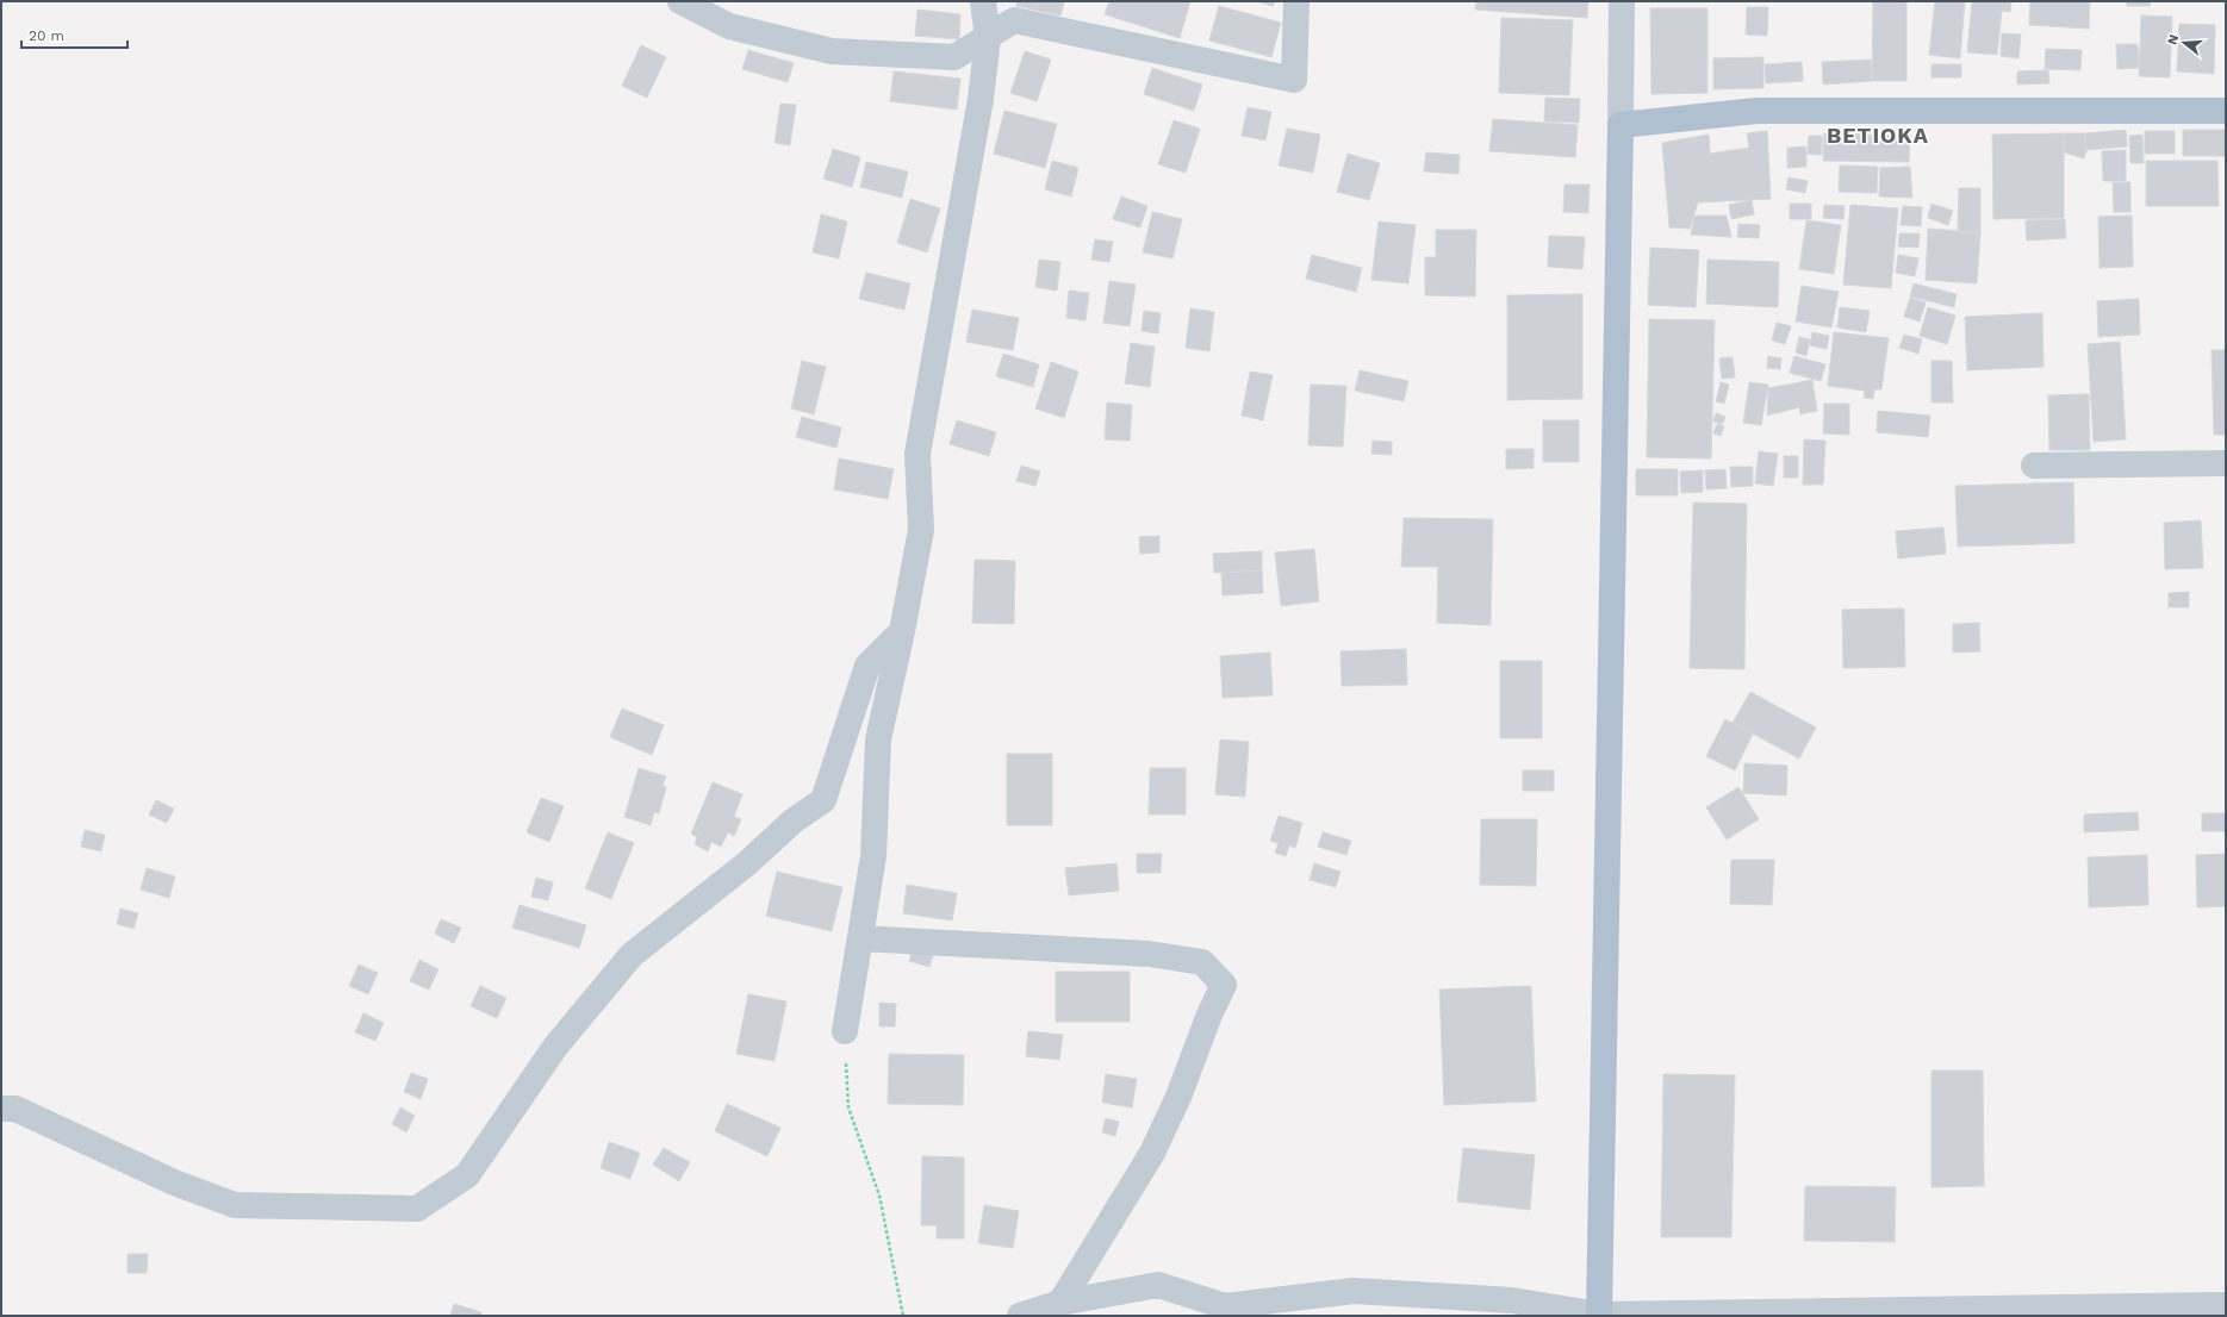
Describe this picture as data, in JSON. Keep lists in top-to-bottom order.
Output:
{
  "districts": ["BETIOKA"],
  "scale_bar": "20 m",
  "north": "left"
}
